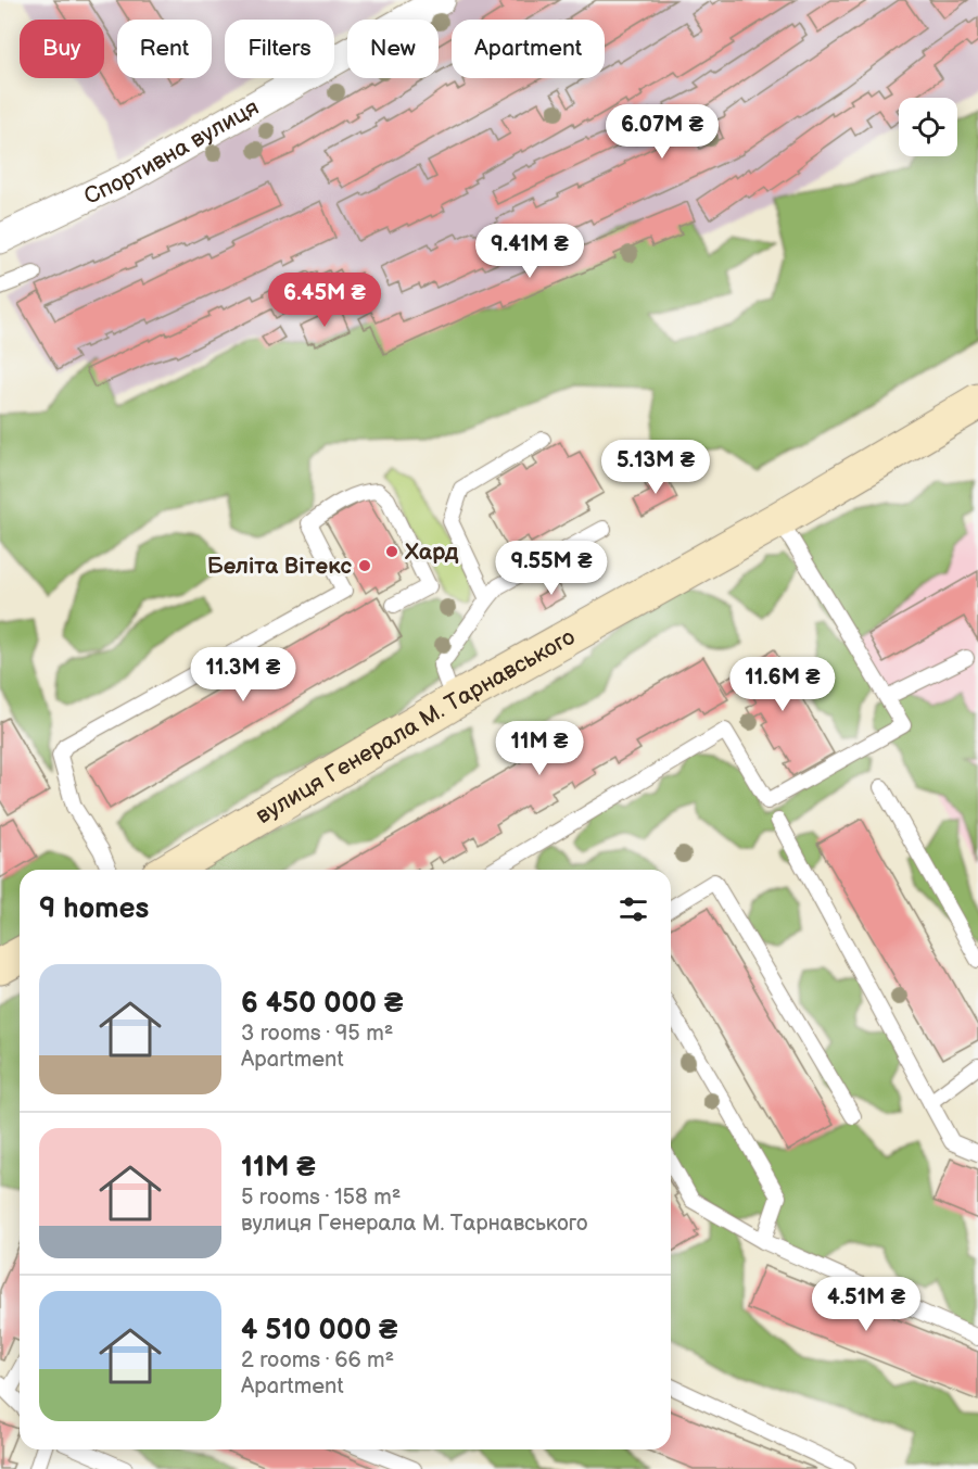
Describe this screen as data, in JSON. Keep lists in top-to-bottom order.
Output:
{
  "streets": {
    "main road": ["вулиця Генерала М. Тарнавського"],
    "street": ["Спортивна вулиця"]
  },
  "places": ["Хард", "Беліта Вітекс"],
  "page": {
    "chip": [
      "Buy",
      "Rent",
      "Filters",
      "New",
      "Apartment"
    ],
    "price": [
      "6.07M ₴",
      "9.41M ₴",
      "6.45M ₴",
      "5.13M ₴",
      "9.55M ₴",
      "11.3M ₴",
      "11.6M ₴",
      "11M ₴",
      "4.51M ₴"
    ],
    "heading": "9 homes",
    "list": [
      {
        "name": "6 450 000 ₴",
        "note": "3 rooms · 95 m² · Apartment"
      },
      {
        "name": "11M ₴",
        "note": "5 rooms · 158 m² · вулиця Генерала М. Тарнавського"
      },
      {
        "name": "4 510 000 ₴",
        "note": "2 rooms · 66 m² · Apartment"
      }
    ]
  }
}
